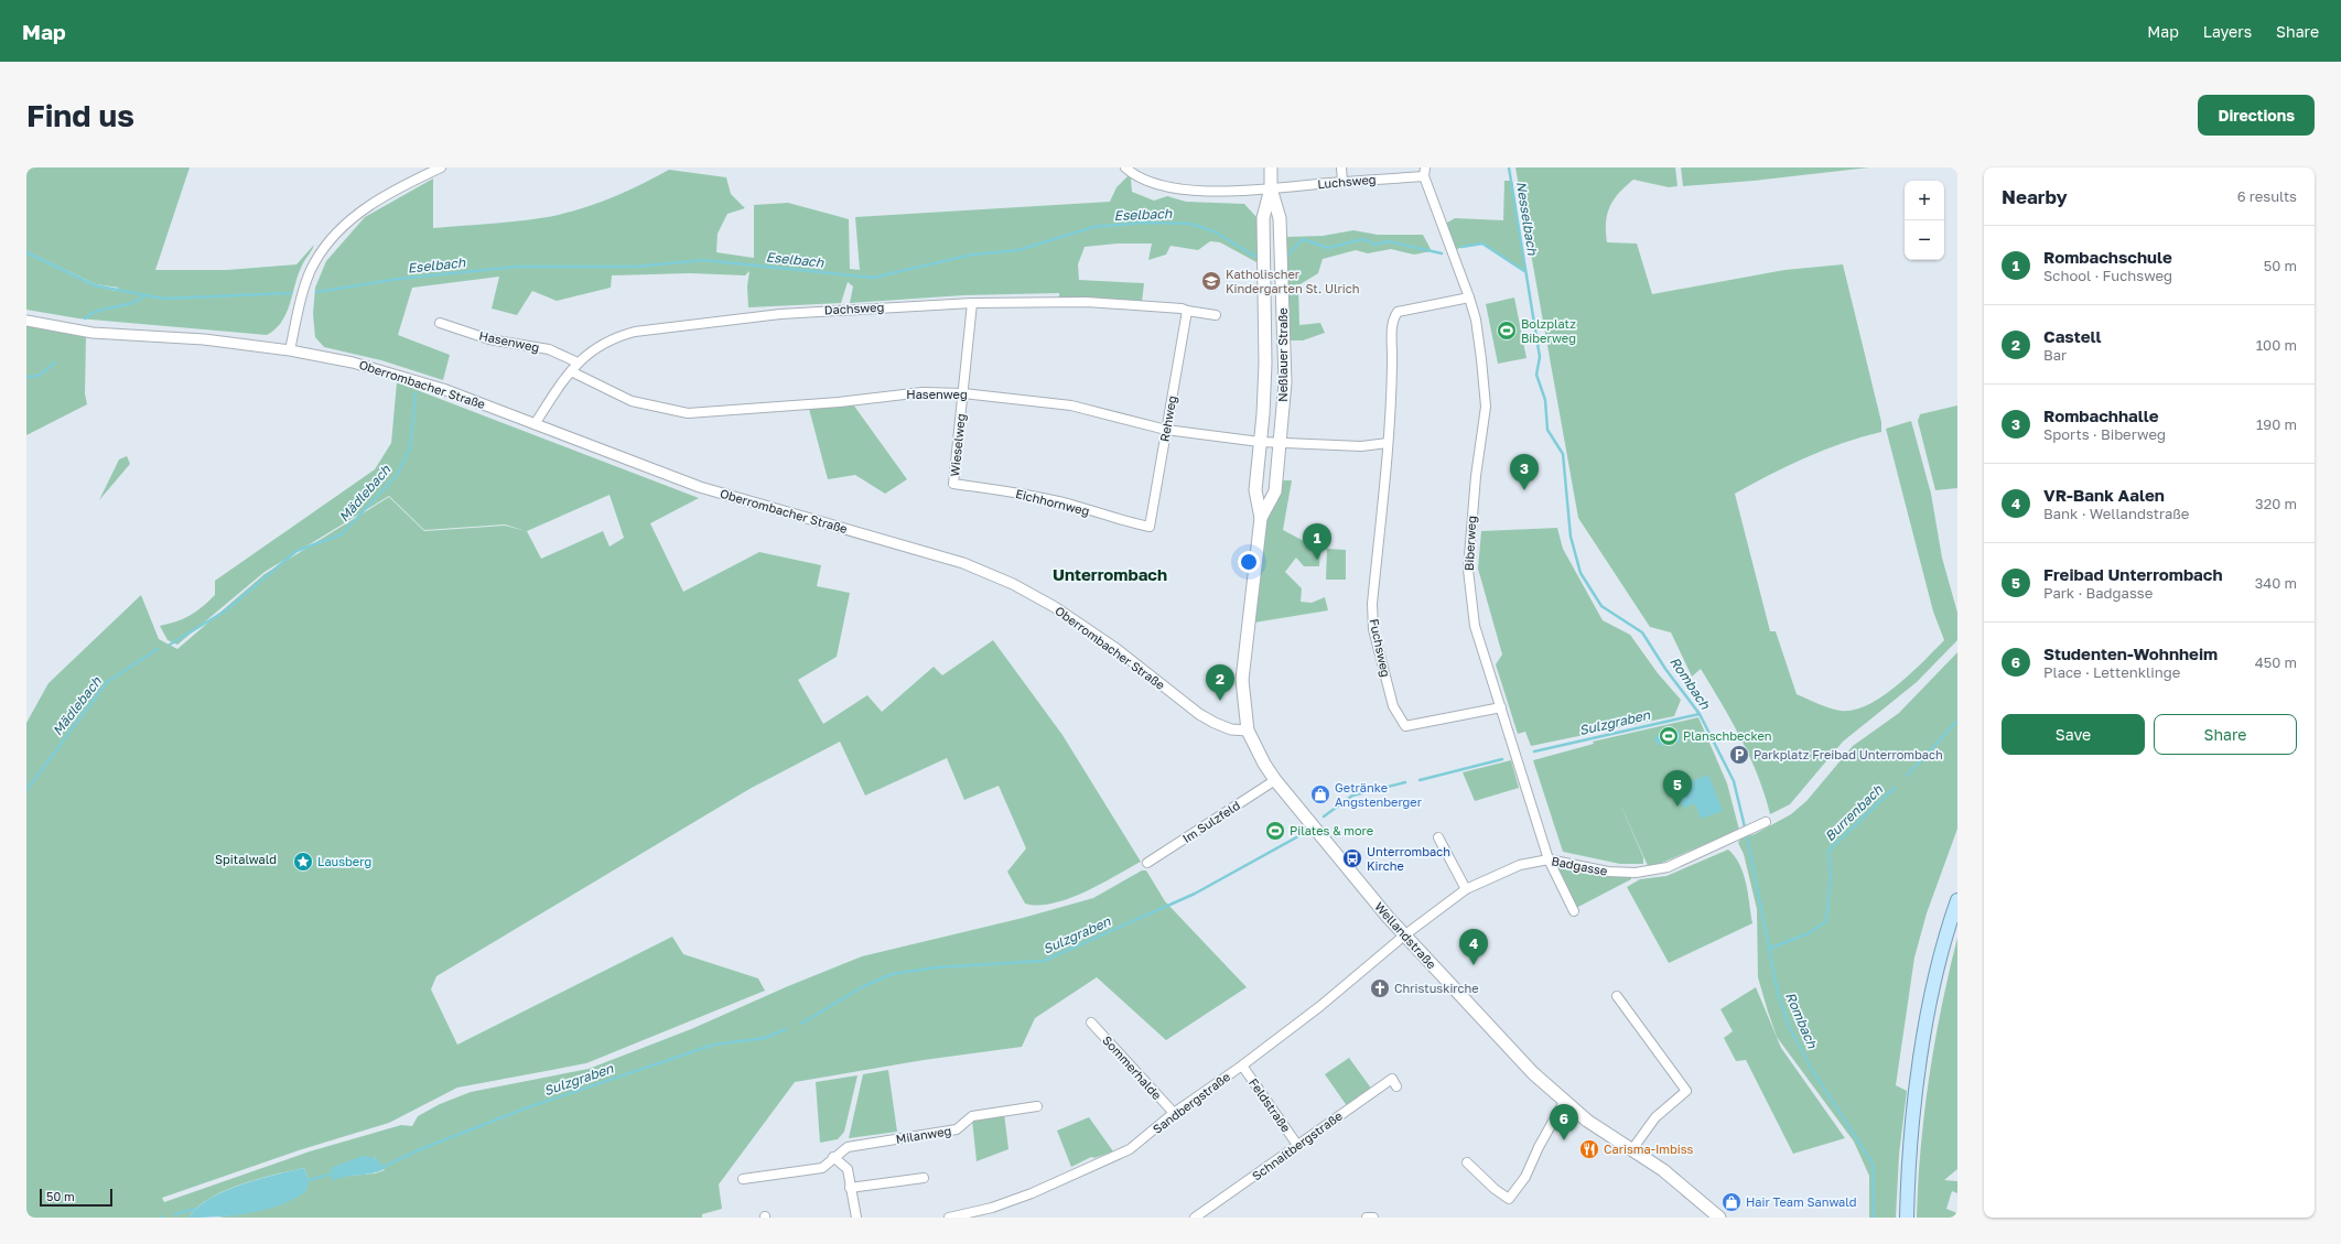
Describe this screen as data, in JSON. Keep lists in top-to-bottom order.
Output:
{
  "streets": {
    "main road": ["Neßlauer Straße", "Wellandstraße"],
    "street": [
      "Luchsweg",
      "Dachsweg",
      "Hasenweg",
      "Oberrombacher Straße",
      "Rehweg",
      "Wieselweg",
      "Eichhornweg",
      "Biberweg",
      "Fuchsweg",
      "Im Sulzfeld",
      "Badgasse",
      "Sommerhalde",
      "Sandbergstraße",
      "Feldstraße",
      "Milanweg",
      "Schnaitbergstraße"
    ]
  },
  "crossings": [
    ["Luchsweg", "Neßlauer Straße"],
    ["Luchsweg", "Biberweg"],
    ["Dachsweg", "Hasenweg"],
    ["Dachsweg", "Oberrombacher Straße"],
    ["Dachsweg", "Rehweg"],
    ["Dachsweg", "Wieselweg"],
    ["Hasenweg", "Neßlauer Straße"],
    ["Hasenweg", "Rehweg"],
    ["Hasenweg", "Wieselweg"],
    ["Neßlauer Straße", "Oberrombacher Straße"],
    ["Neßlauer Straße", "Wellandstraße"],
    ["Oberrombacher Straße", "Wellandstraße"],
    ["Rehweg", "Eichhornweg"],
    ["Wieselweg", "Eichhornweg"],
    ["Biberweg", "Fuchsweg"],
    ["Biberweg", "Badgasse"],
    ["Im Sulzfeld", "Wellandstraße"],
    ["Badgasse", "Wellandstraße"],
    ["Badgasse", "Sandbergstraße"],
    ["Wellandstraße", "Sandbergstraße"],
    ["Sommerhalde", "Sandbergstraße"],
    ["Sandbergstraße", "Feldstraße"],
    ["Feldstraße", "Schnaitbergstraße"]
  ],
  "districts": ["Unterrombach"],
  "water": [
    "Eselbach",
    "Nesselbach",
    "Mädlebach",
    "Rombach",
    "Sulzgraben",
    "Burrenbach"
  ],
  "parks": ["Spitalwald"],
  "places": {
    "school or university": ["Katholischer Kindergarten St. Ulrich"],
    "sports": ["Bolzplatz Biberweg", "Planschbecken", "Pilates & more"],
    "parking": ["Parkplatz Freibad Unterrombach"],
    "shop": ["Getränke Angstenberger", "Hair Team Sanwald"],
    "bus stop": ["Unterrombach Kirche"],
    "place": ["Lausberg"],
    "church": ["Christuskirche"],
    "restaurant": ["Carisma-Imbiss"]
  },
  "scale_bar": "50 m",
  "page": {
    "header": "Map",
    "nav": ["Map", "Layers", "Share"],
    "buttons": [
      "Directions",
      ["Save", "Share"]
    ],
    "title": "Find us",
    "heading": ["Nearby", "6 results"],
    "map_buttons": ["+", "−"],
    "list": [
      {
        "mark": "1",
        "name": "Rombachschule",
        "note": "School · Fuchsweg",
        "value": "50 m"
      },
      {
        "mark": "2",
        "name": "Castell",
        "note": "Bar",
        "value": "100 m"
      },
      {
        "mark": "3",
        "name": "Rombachhalle",
        "note": "Sports · Biberweg",
        "value": "190 m"
      },
      {
        "mark": "4",
        "name": "VR-Bank Aalen",
        "note": "Bank · Wellandstraße",
        "value": "320 m"
      },
      {
        "mark": "5",
        "name": "Freibad Unterrombach",
        "note": "Park · Badgasse",
        "value": "340 m"
      },
      {
        "mark": "6",
        "name": "Studenten-Wohnheim",
        "note": "Place · Lettenklinge",
        "value": "450 m"
      }
    ],
    "pins": [
      "3",
      "1",
      "2",
      "5",
      "4",
      "6"
    ],
    "scale": "50 m"
  }
}
